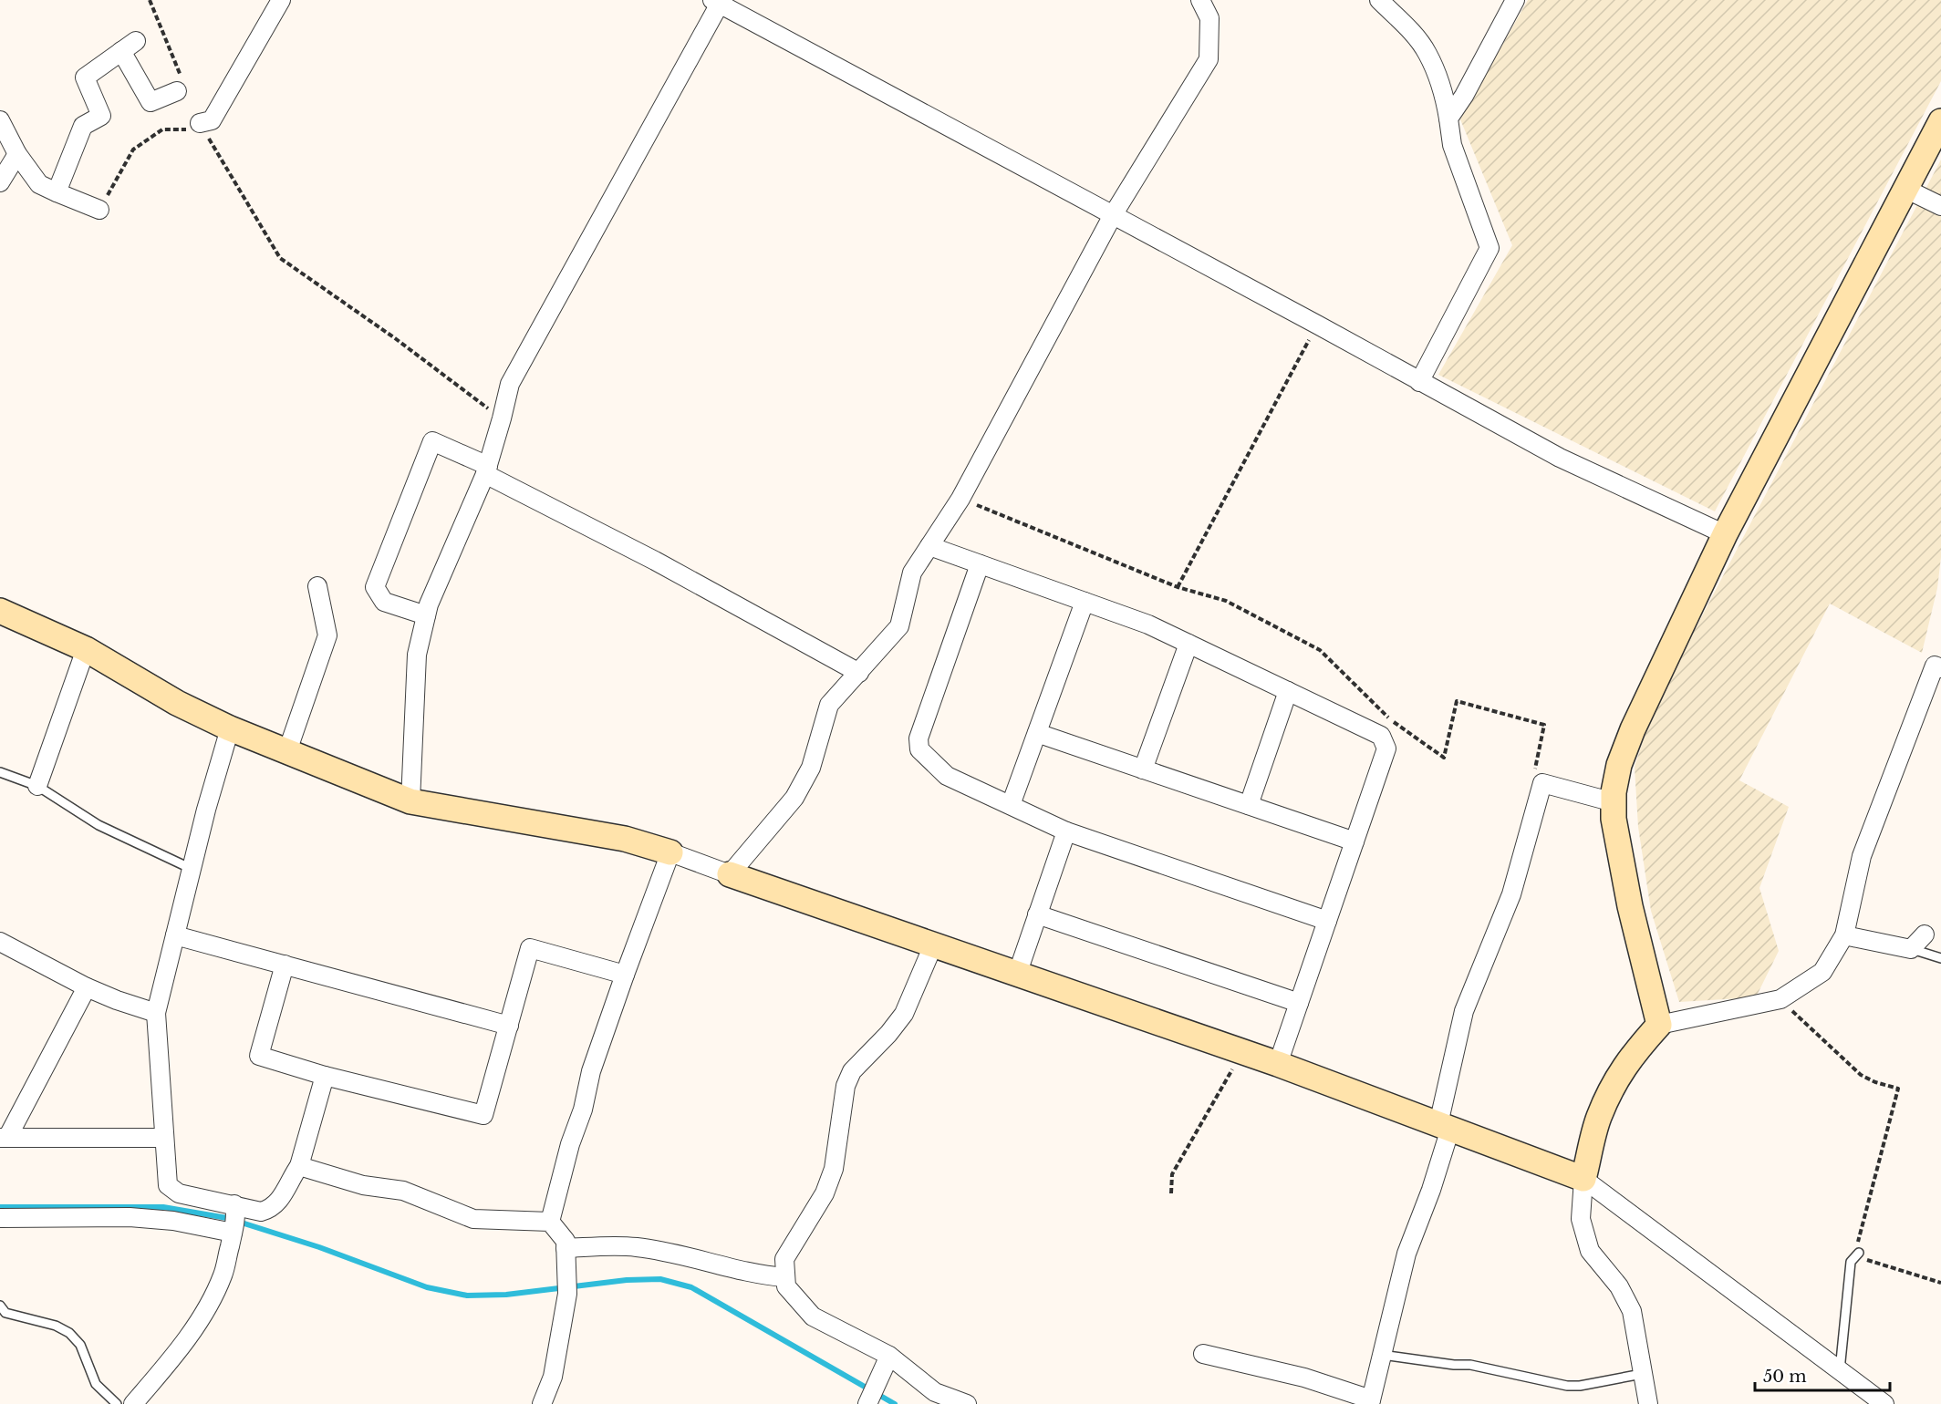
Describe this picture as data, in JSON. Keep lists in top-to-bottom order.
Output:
{
  "scale_bar": "50 m"
}
